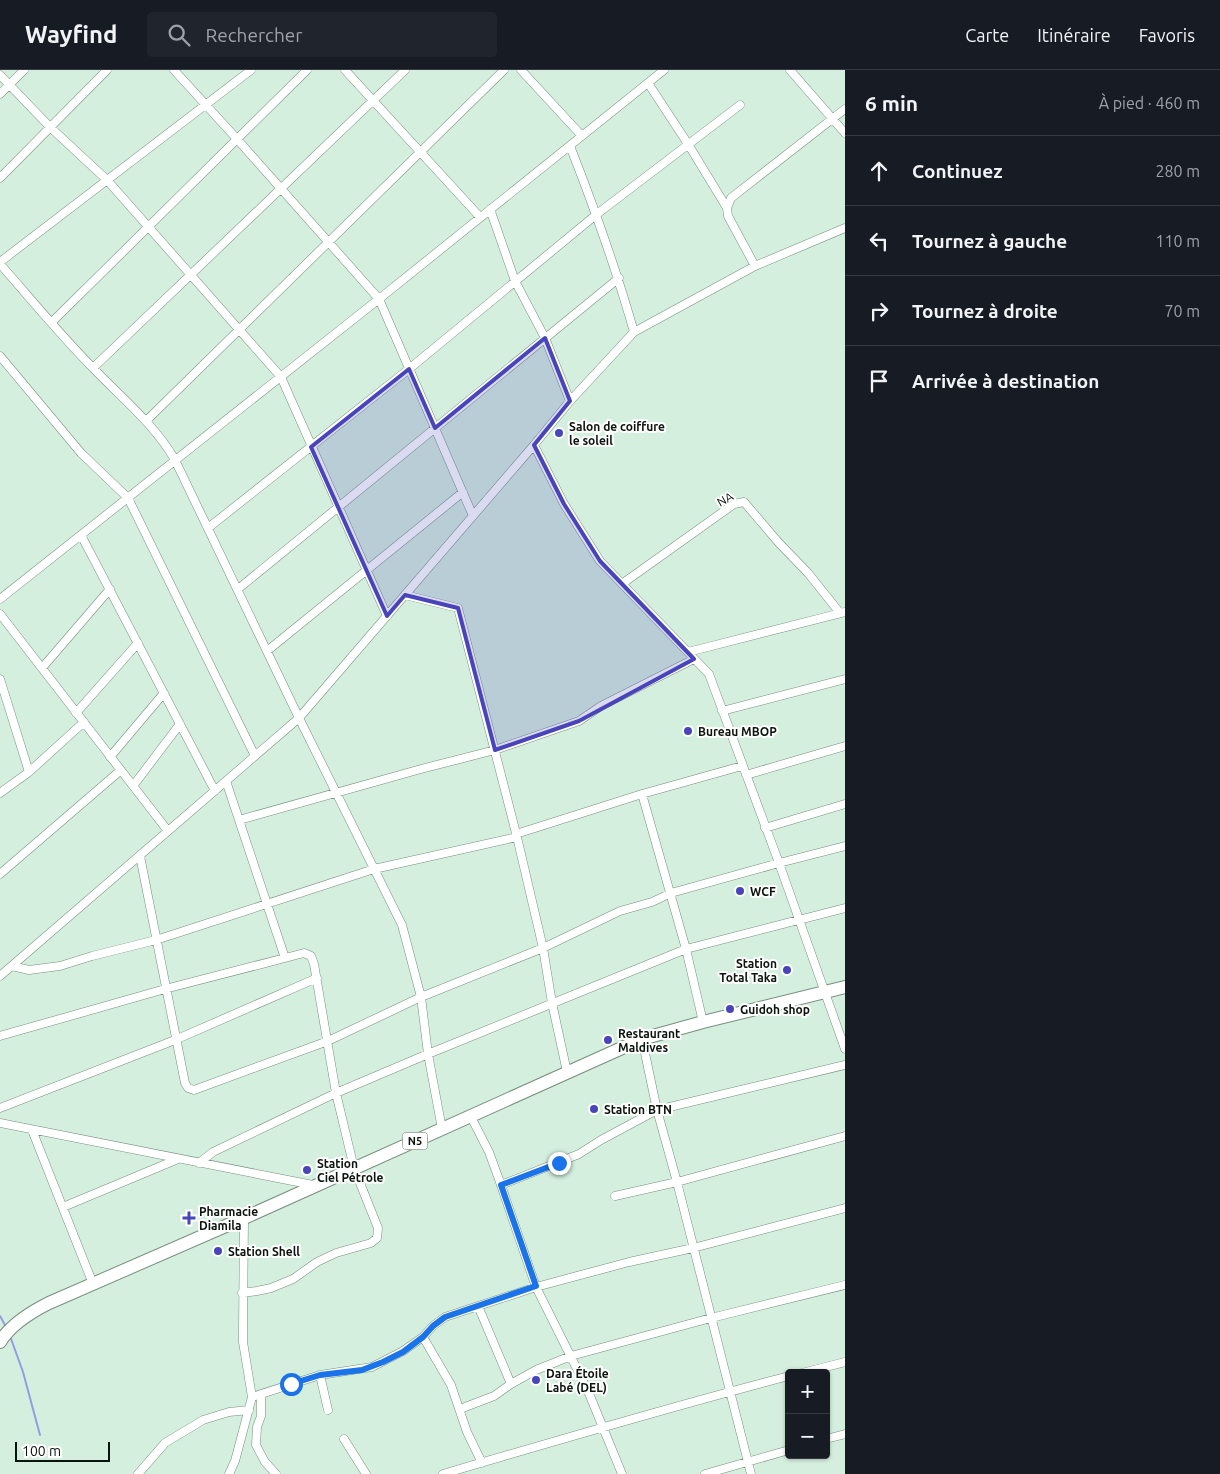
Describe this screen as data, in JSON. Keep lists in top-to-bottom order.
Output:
{
  "streets": {
    "highway": ["N5"],
    "street": ["NA"]
  },
  "places": {
    "other": [
      "Salon de coiffure le soleil",
      "Bureau MBOP",
      "WCF",
      "Station Total Taka",
      "Guidoh shop",
      "Restaurant Maldives",
      "Station BTN",
      "Station Ciel Pétrole",
      "Station Shell",
      "Dara Étoile Labé (DEL)"
    ],
    "health": ["Pharmacie Diamila"]
  },
  "scale_bar": "100 m",
  "page": {
    "header": "Wayfind",
    "search": "Rechercher",
    "nav": ["Carte", "Itinéraire", "Favoris"],
    "heading": ["6 min", "À pied · 460 m"],
    "list": [
      ["Continuez", "280 m"],
      ["Tournez à gauche", "110 m"],
      ["Tournez à droite", "70 m"],
      "Arrivée à destination"
    ],
    "map_buttons": ["+", "−"],
    "scale": "100 m"
  }
}
